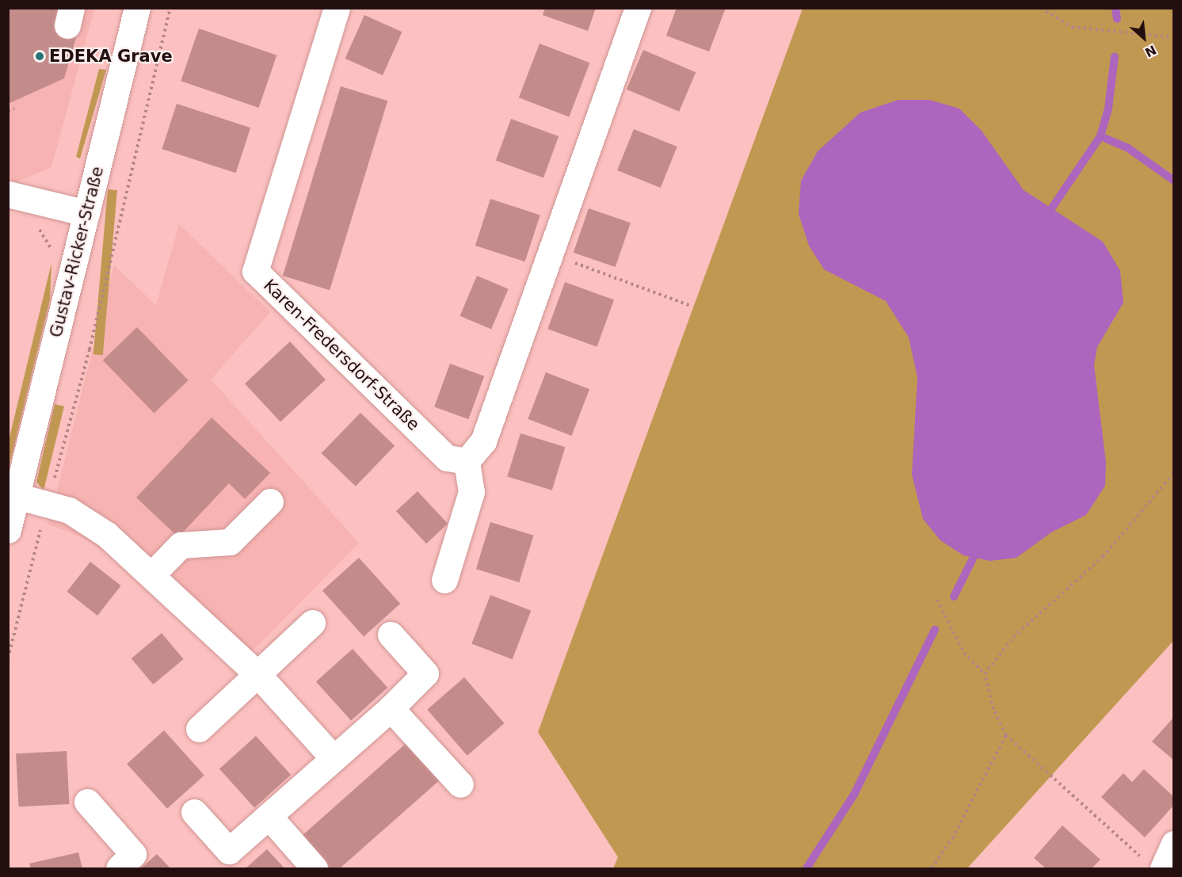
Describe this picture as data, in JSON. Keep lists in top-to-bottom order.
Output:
{
  "streets": {
    "street": ["Gustav-Ricker-Straße", "Karen-Fredersdorf-Straße"]
  },
  "places": ["EDEKA Grave"],
  "north": "bottom right"
}
